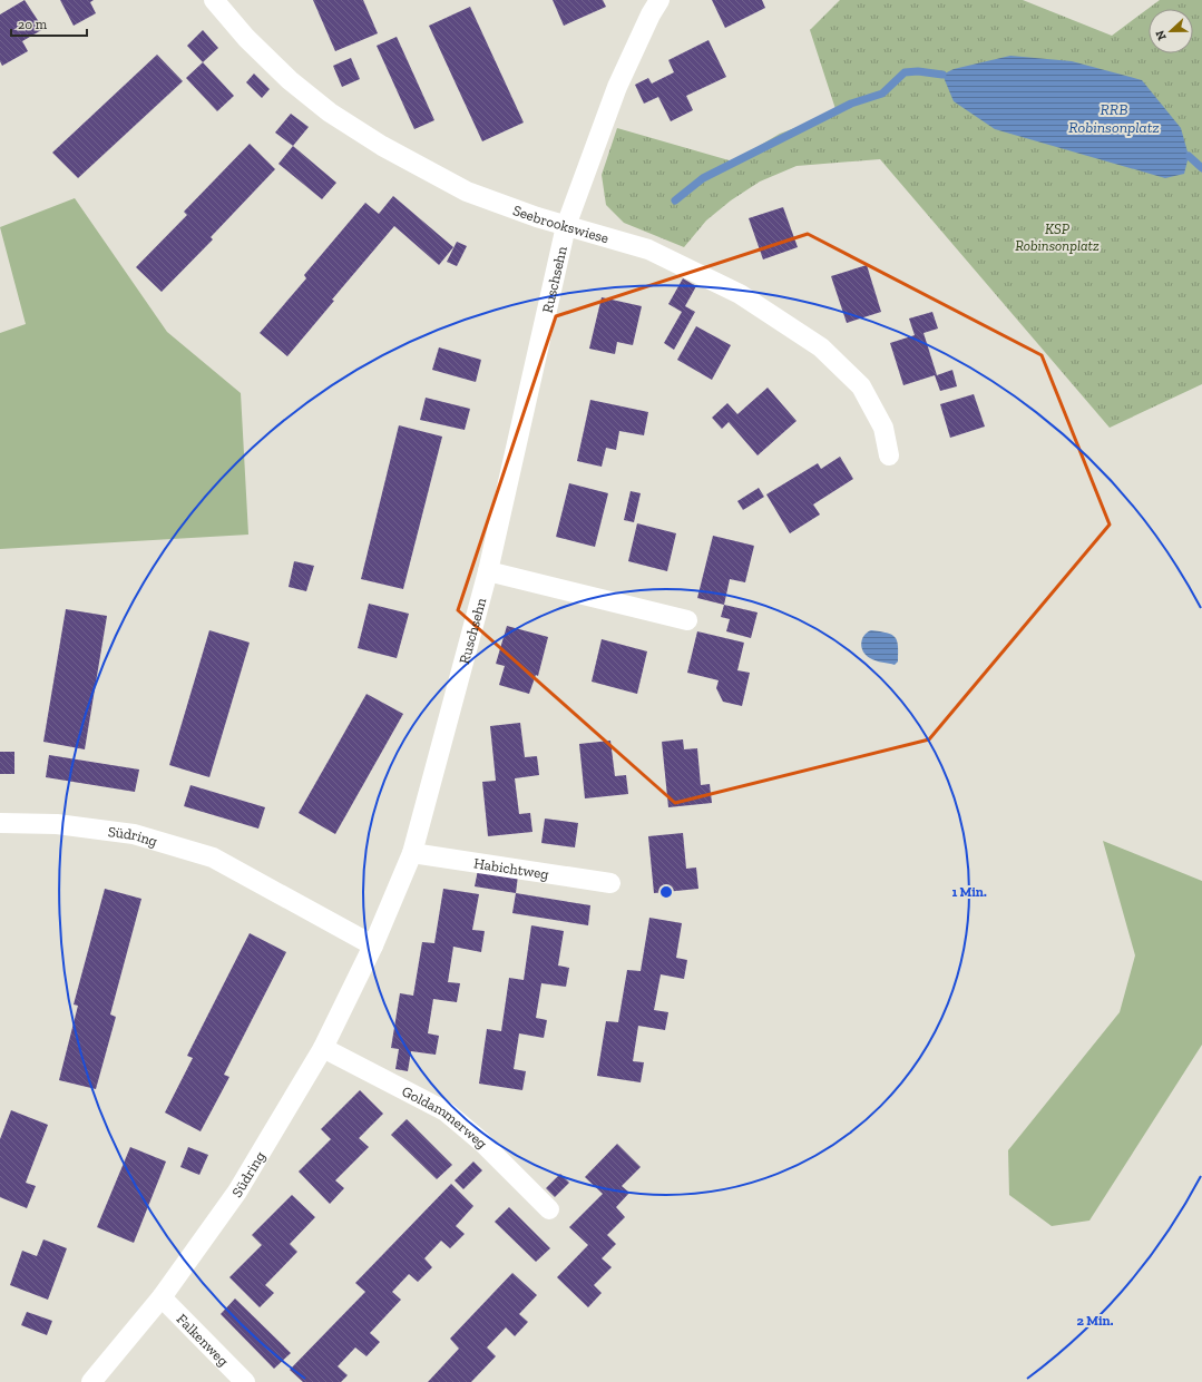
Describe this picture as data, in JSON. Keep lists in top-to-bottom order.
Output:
{
  "streets": {
    "street": [
      "Seebrookswiese",
      "Ruschsehn",
      "Südring",
      "Habichtweg",
      "Goldammerweg",
      "Falkenweg"
    ]
  },
  "crossings": [
    ["Seebrookswiese", "Ruschsehn"],
    ["Ruschsehn", "Südring"],
    ["Südring", "Habichtweg"],
    ["Südring", "Goldammerweg"],
    ["Südring", "Falkenweg"]
  ],
  "water": ["RRB Robinsonplatz"],
  "parks": ["KSP Robinsonplatz"],
  "scale_bar": "20 m",
  "north": "left",
  "rings": ["1 Min.", "2 Min."]
}
